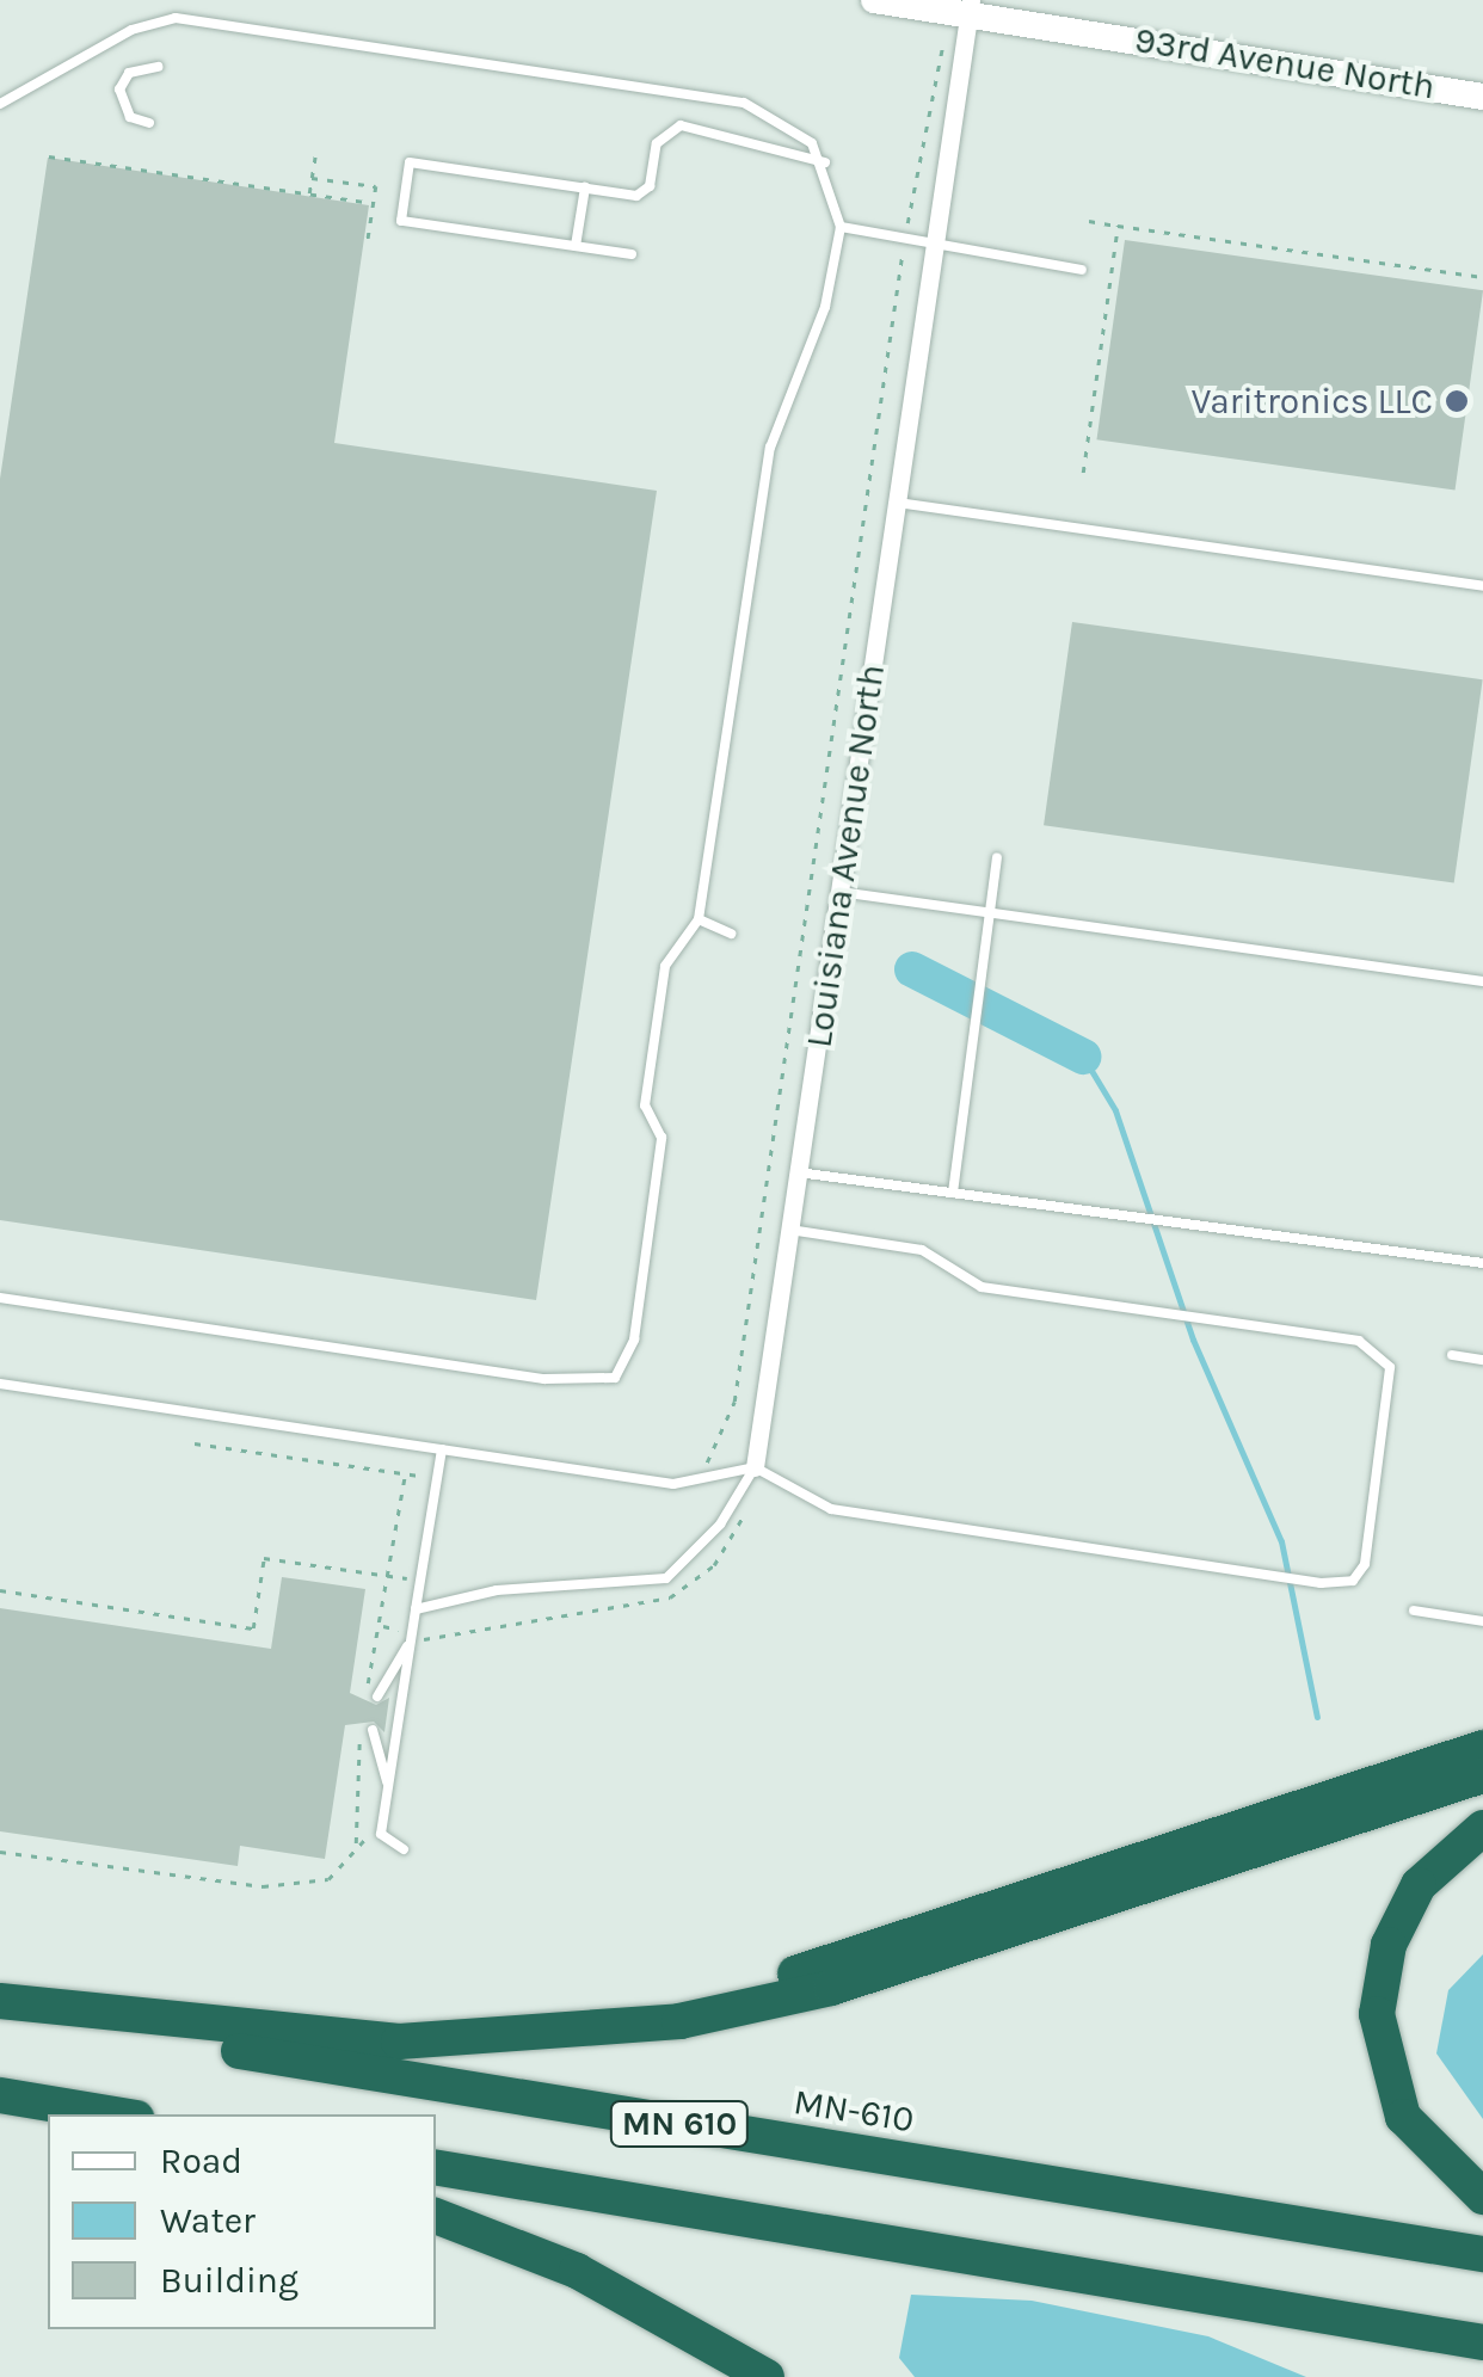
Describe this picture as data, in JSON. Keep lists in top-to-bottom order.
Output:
{
  "streets": {
    "highway": ["MN-610", "MN 610"],
    "street": ["93rd Avenue North", "Louisiana Avenue North"]
  },
  "crossings": [
    ["93rd Avenue North", "Louisiana Avenue North"]
  ],
  "places": ["Varitronics LLC"],
  "legend": ["Road", "Water", "Building"]
}
